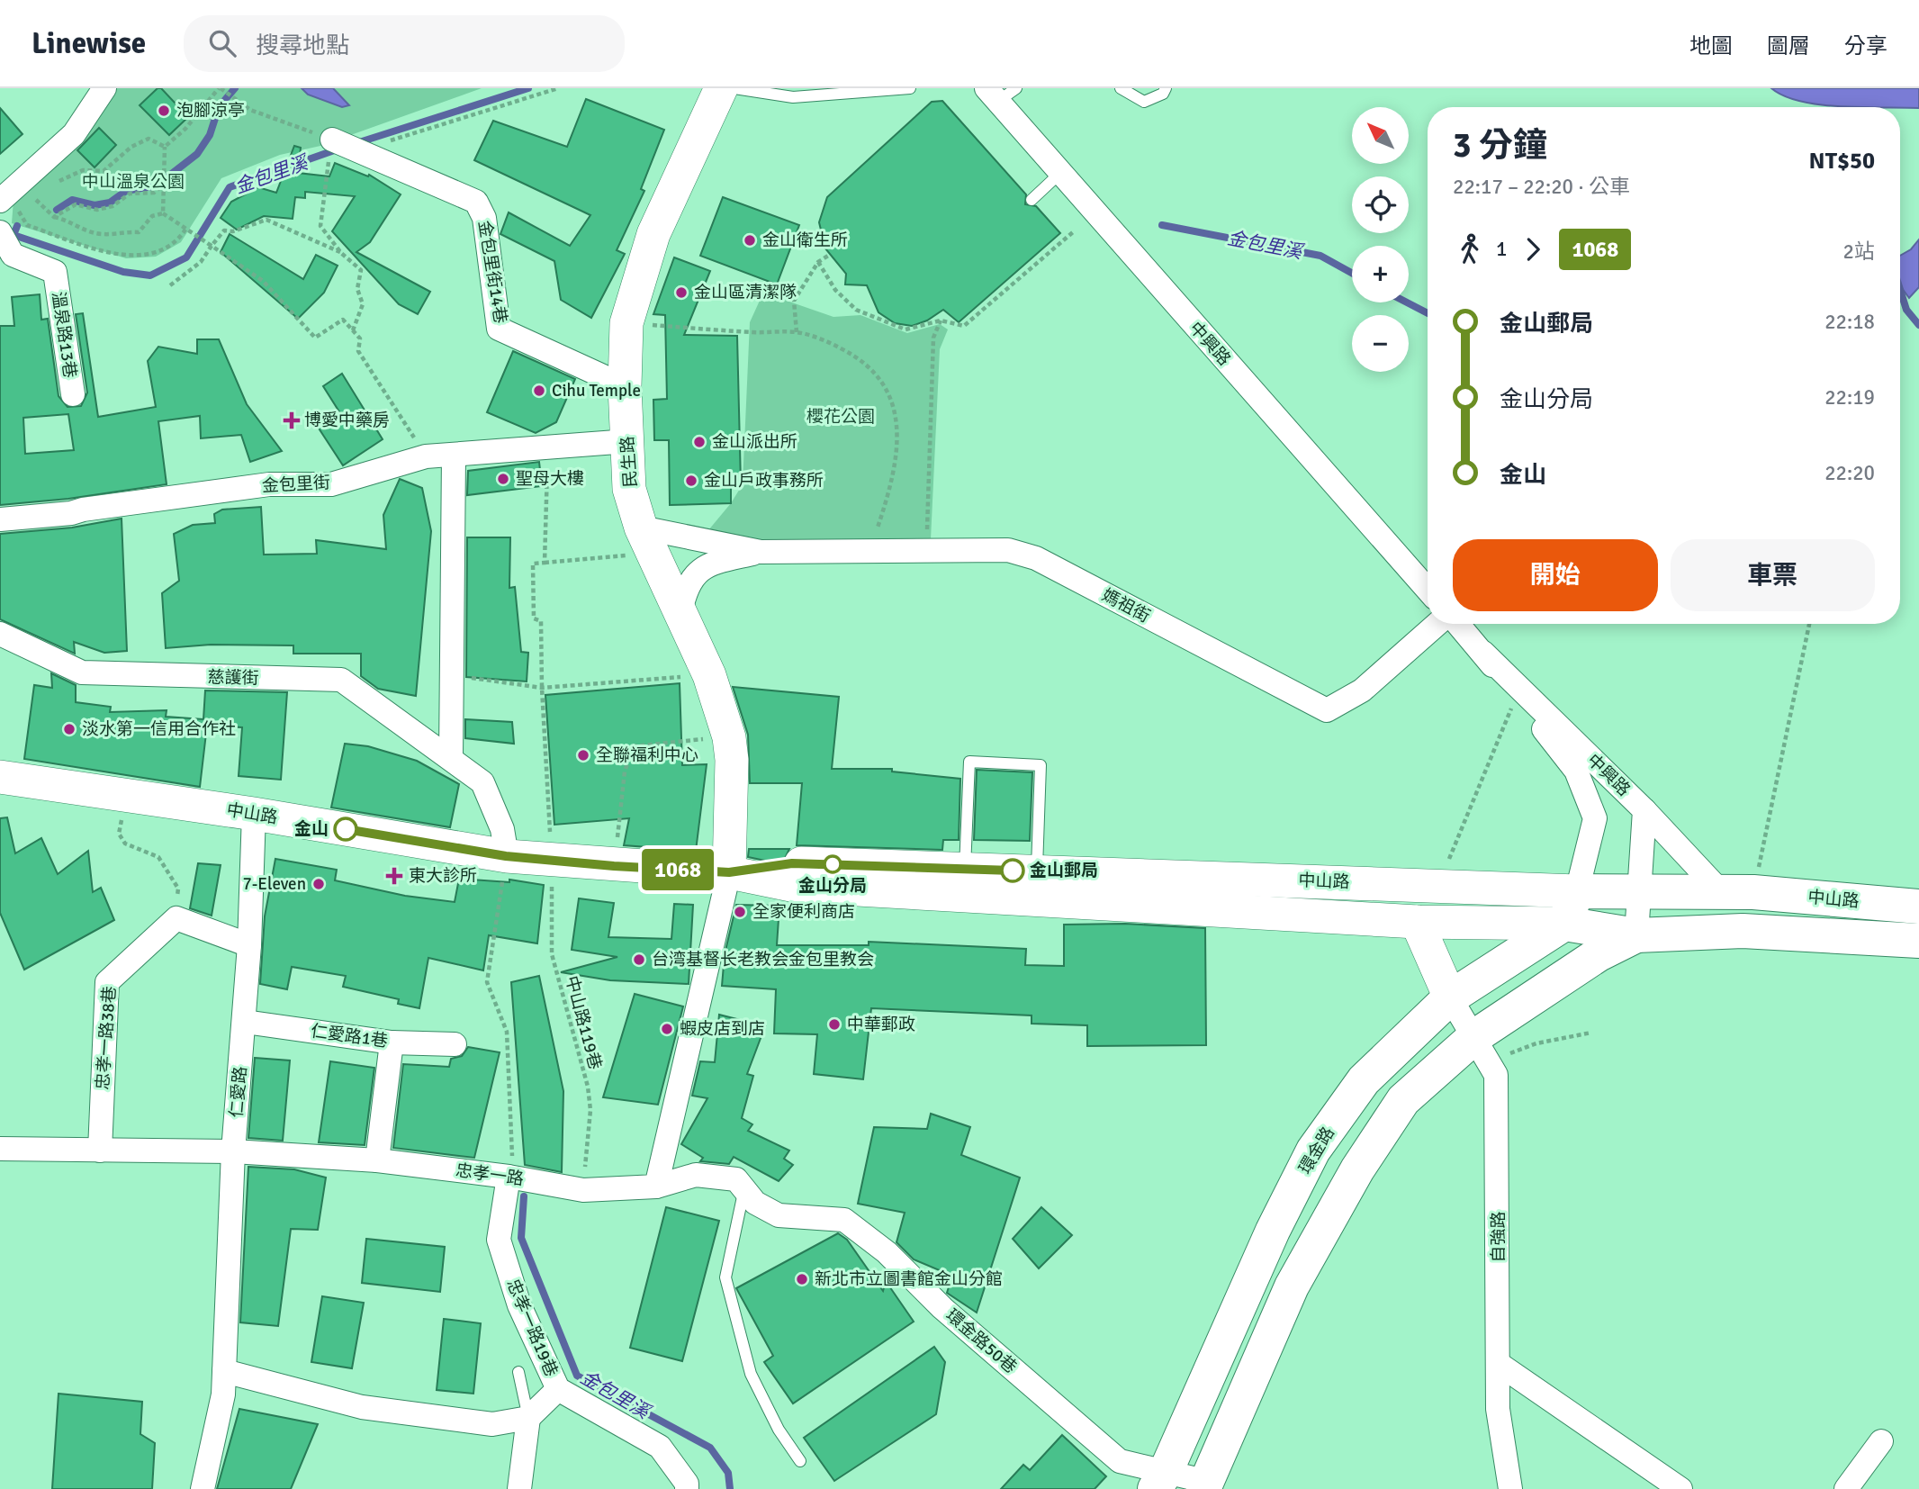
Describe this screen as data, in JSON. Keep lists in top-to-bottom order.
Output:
{
  "streets": {
    "main road": ["中山路", "環金路"],
    "street": [
      "金包里街14巷",
      "溫泉路13巷",
      "中興路",
      "民生路",
      "金包里街",
      "媽祖街",
      "慈護街",
      "仁愛路1巷",
      "忠孝一路38巷",
      "仁愛路",
      "忠孝一路",
      "自強路",
      "忠孝一路19巷",
      "環金路50巷"
    ],
    "path": ["中山路119巷"]
  },
  "crossings": [
    ["金包里街14巷", "民生路"],
    ["中興路", "中山路"],
    ["民生路", "金包里街"],
    ["民生路", "媽祖街"],
    ["民生路", "中山路"],
    ["慈護街", "中山路"],
    ["中山路", "中山路119巷"],
    ["中山路", "仁愛路"],
    ["中山路", "環金路"],
    ["中山路119巷", "忠孝一路"],
    ["仁愛路1巷", "仁愛路"],
    ["忠孝一路38巷", "忠孝一路"],
    ["仁愛路", "忠孝一路"],
    ["環金路", "自強路"],
    ["環金路", "環金路50巷"],
    ["忠孝一路", "忠孝一路19巷"],
    ["忠孝一路", "環金路50巷"]
  ],
  "water": ["金包里溪"],
  "parks": ["中山溫泉公園", "櫻花公園"],
  "places": {
    "other": [
      "泡腳涼亭",
      "金山衛生所",
      "金山區清潔隊",
      "Cihu Temple",
      "金山派出所",
      "聖母大樓",
      "金山戶政事務所",
      "淡水第一信用合作社",
      "全聯福利中心",
      "金山",
      "金山分局",
      "金山郵局",
      "7-Eleven",
      "全家便利商店",
      "台湾基督长老教会金包里教会",
      "中華郵政",
      "蝦皮店到店",
      "新北市立圖書館金山分館"
    ],
    "health": ["博愛中藥房", "東大診所"]
  },
  "lines": ["bus line 1068"],
  "north": "top left",
  "page": {
    "header": "Linewise",
    "search": "搜尋地點",
    "nav": ["地圖", "圖層", "分享"],
    "on_map": "1068",
    "map_buttons": ["+", "−"],
    "heading": ["3 分鐘", "22:17 – 22:20 · 公車", "NT$50"],
    "legs": ["1", "1068", "2站"],
    "list": [
      {
        "name": "金山郵局",
        "value": "22:18"
      },
      {
        "name": "金山分局",
        "value": "22:19"
      },
      {
        "name": "金山",
        "value": "22:20"
      }
    ],
    "buttons": ["開始", "車票"]
  }
}
